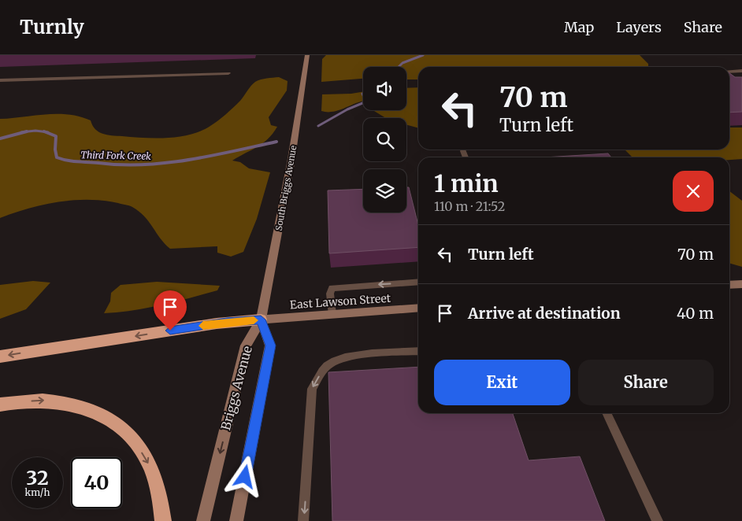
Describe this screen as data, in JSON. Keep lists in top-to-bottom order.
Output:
{
  "streets": {
    "street": ["South Briggs Avenue", "East Lawson Street", "Briggs Avenue"]
  },
  "crossings": [
    ["South Briggs Avenue", "East Lawson Street"],
    ["South Briggs Avenue", "Briggs Avenue"],
    ["East Lawson Street", "Briggs Avenue"]
  ],
  "water": ["Third Fork Creek"],
  "page": {
    "header": "Turnly",
    "nav": ["Map", "Layers", "Share"],
    "turn": ["70 m", "Turn left"],
    "heading": ["1 min", "110 m · 21:52"],
    "list": [
      {
        "name": "Turn left",
        "value": "70 m"
      },
      {
        "name": "Arrive at destination",
        "value": "40 m"
      }
    ],
    "buttons": ["Exit", "Share"],
    "speed": "32 km/h",
    "limit": "40"
  }
}
